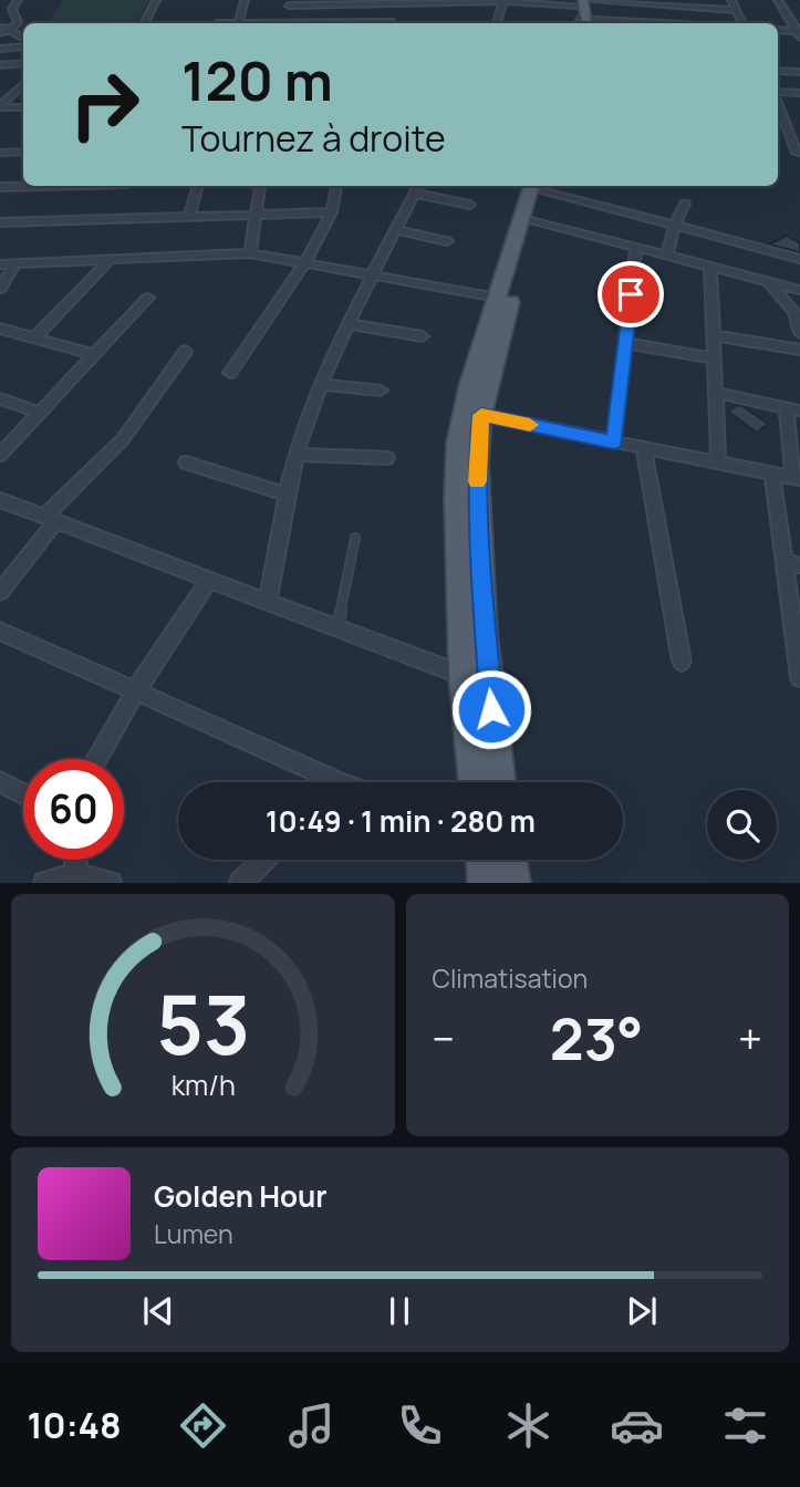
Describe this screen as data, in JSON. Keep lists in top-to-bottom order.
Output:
{
  "page": {
    "turn": ["120 m", "Tournez à droite"],
    "limit": "60",
    "trip": "10:49 · 1 min · 280 m",
    "tile": "Climatisation",
    "heat": ["−", "23°", "+"],
    "song": ["Golden Hour", "Lumen"],
    "tabs": "10:48",
    "gauge": ["53", "km/h"]
  }
}
